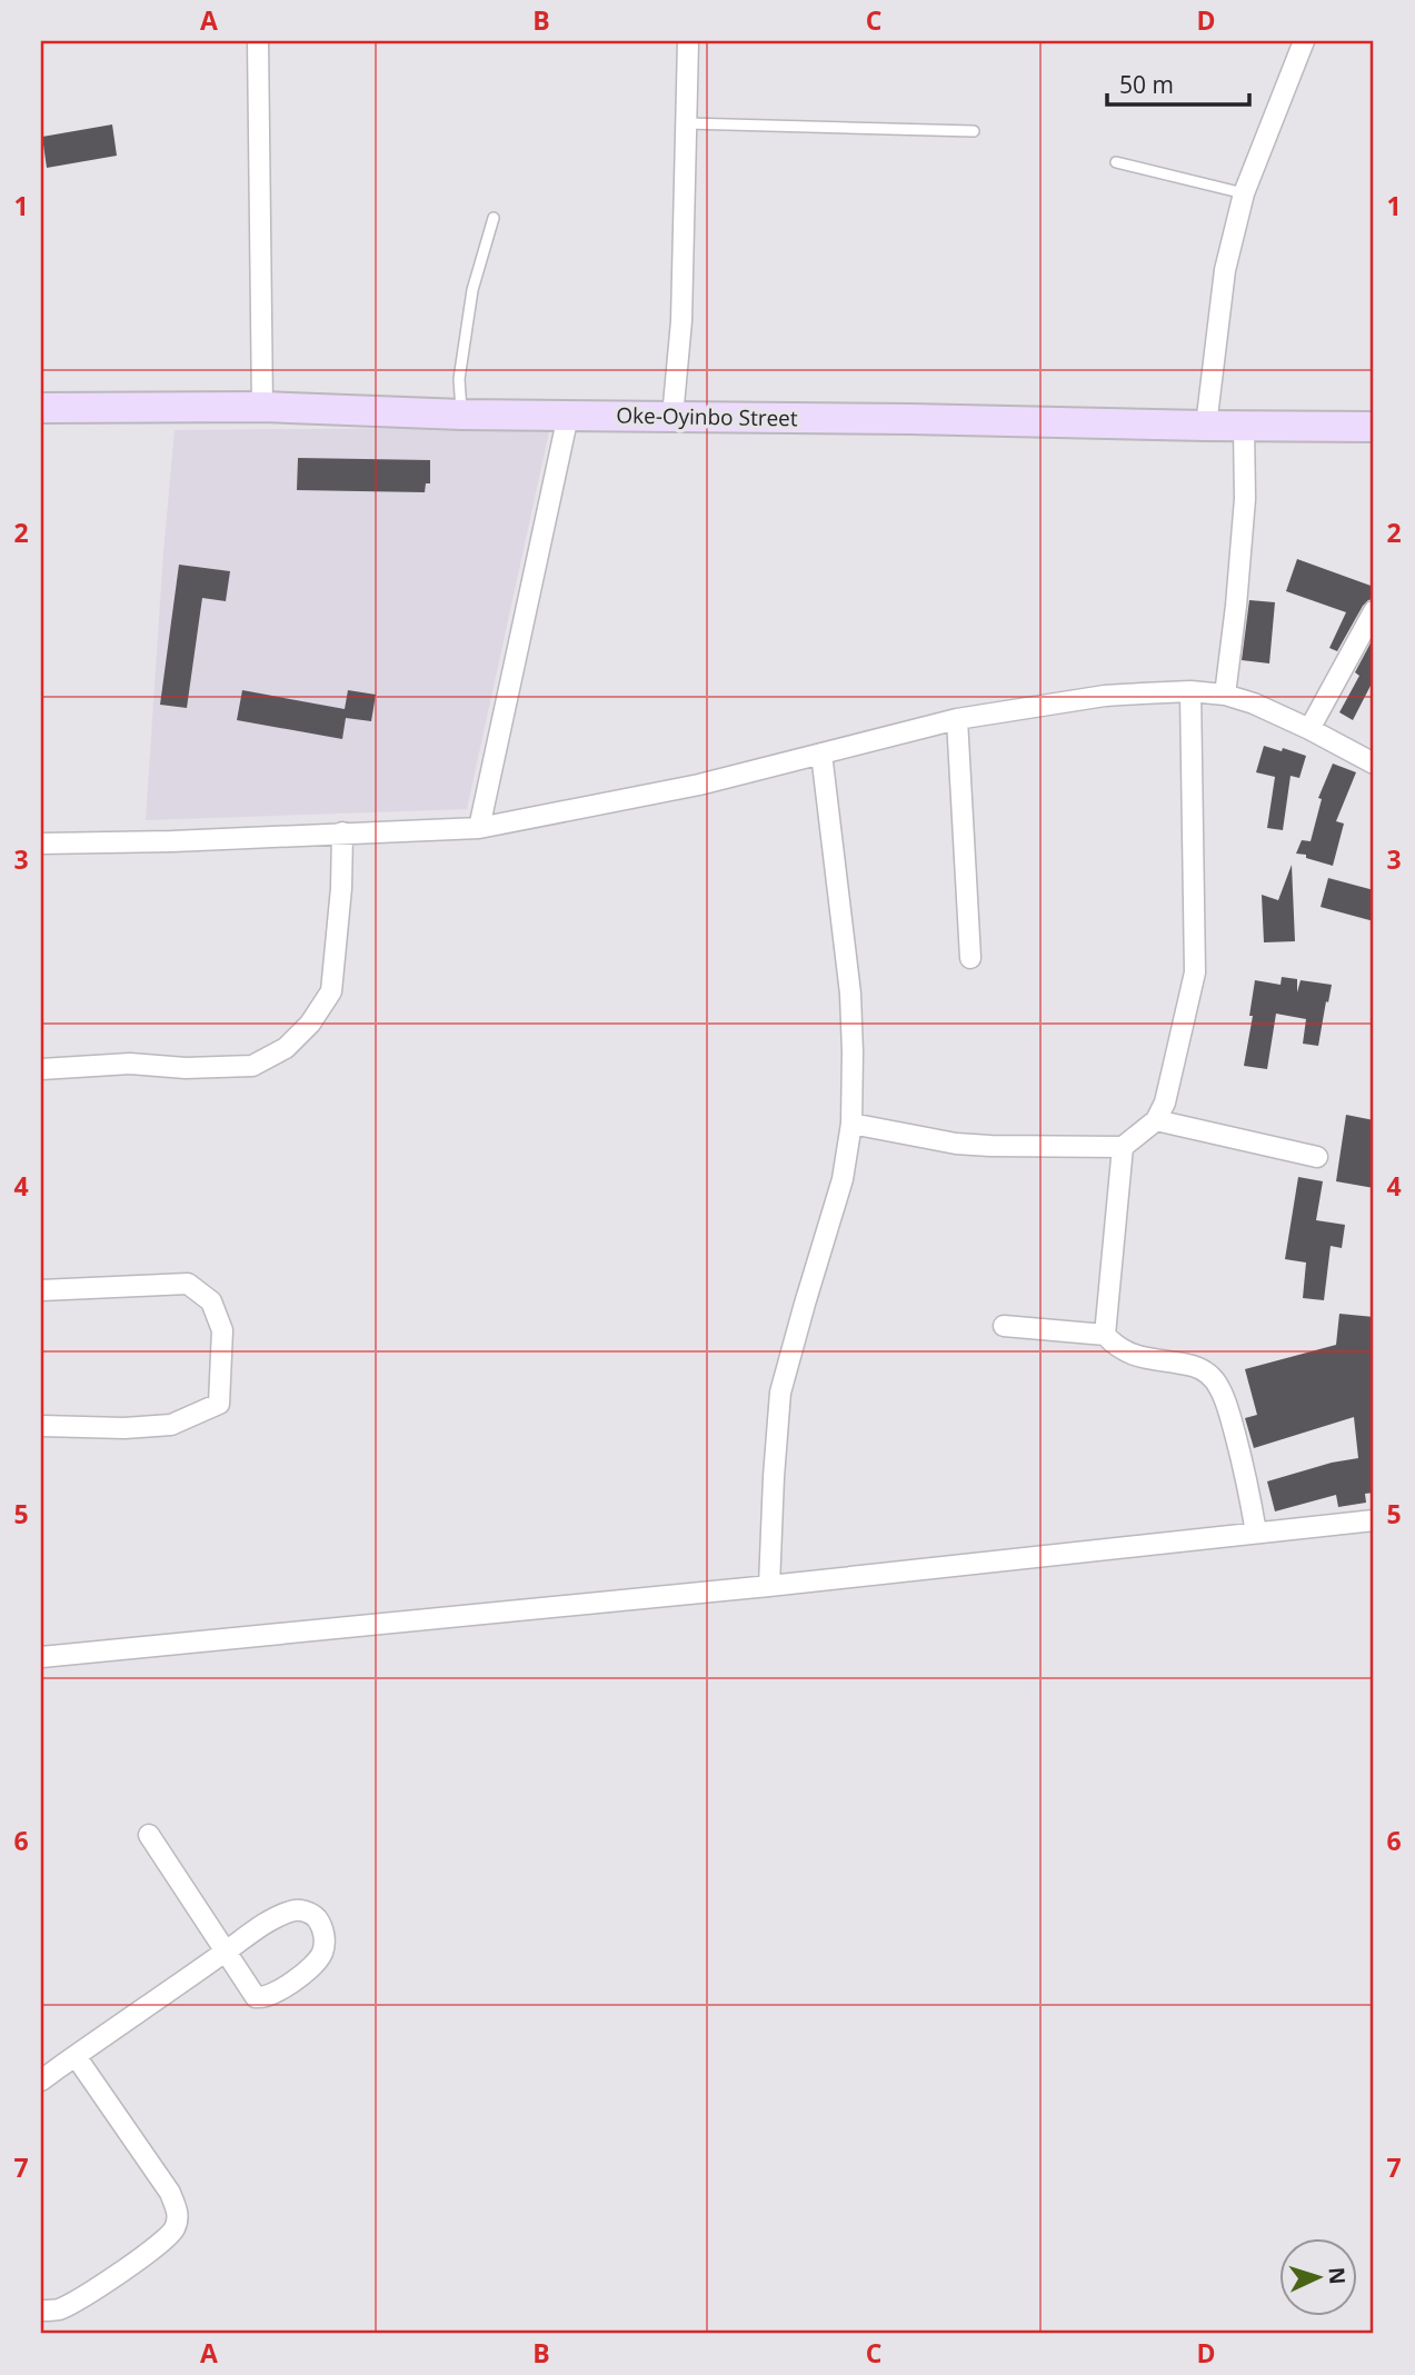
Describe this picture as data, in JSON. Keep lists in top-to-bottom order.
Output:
{
  "streets": {
    "main road": ["Oke-Oyinbo Street"]
  },
  "scale_bar": "50 m",
  "north": "right",
  "grid": {
    "columns": [
      "A",
      "B",
      "C",
      "D"
    ],
    "rows": [
      "1",
      "2",
      "3",
      "4",
      "5",
      "6",
      "7"
    ]
  }
}
